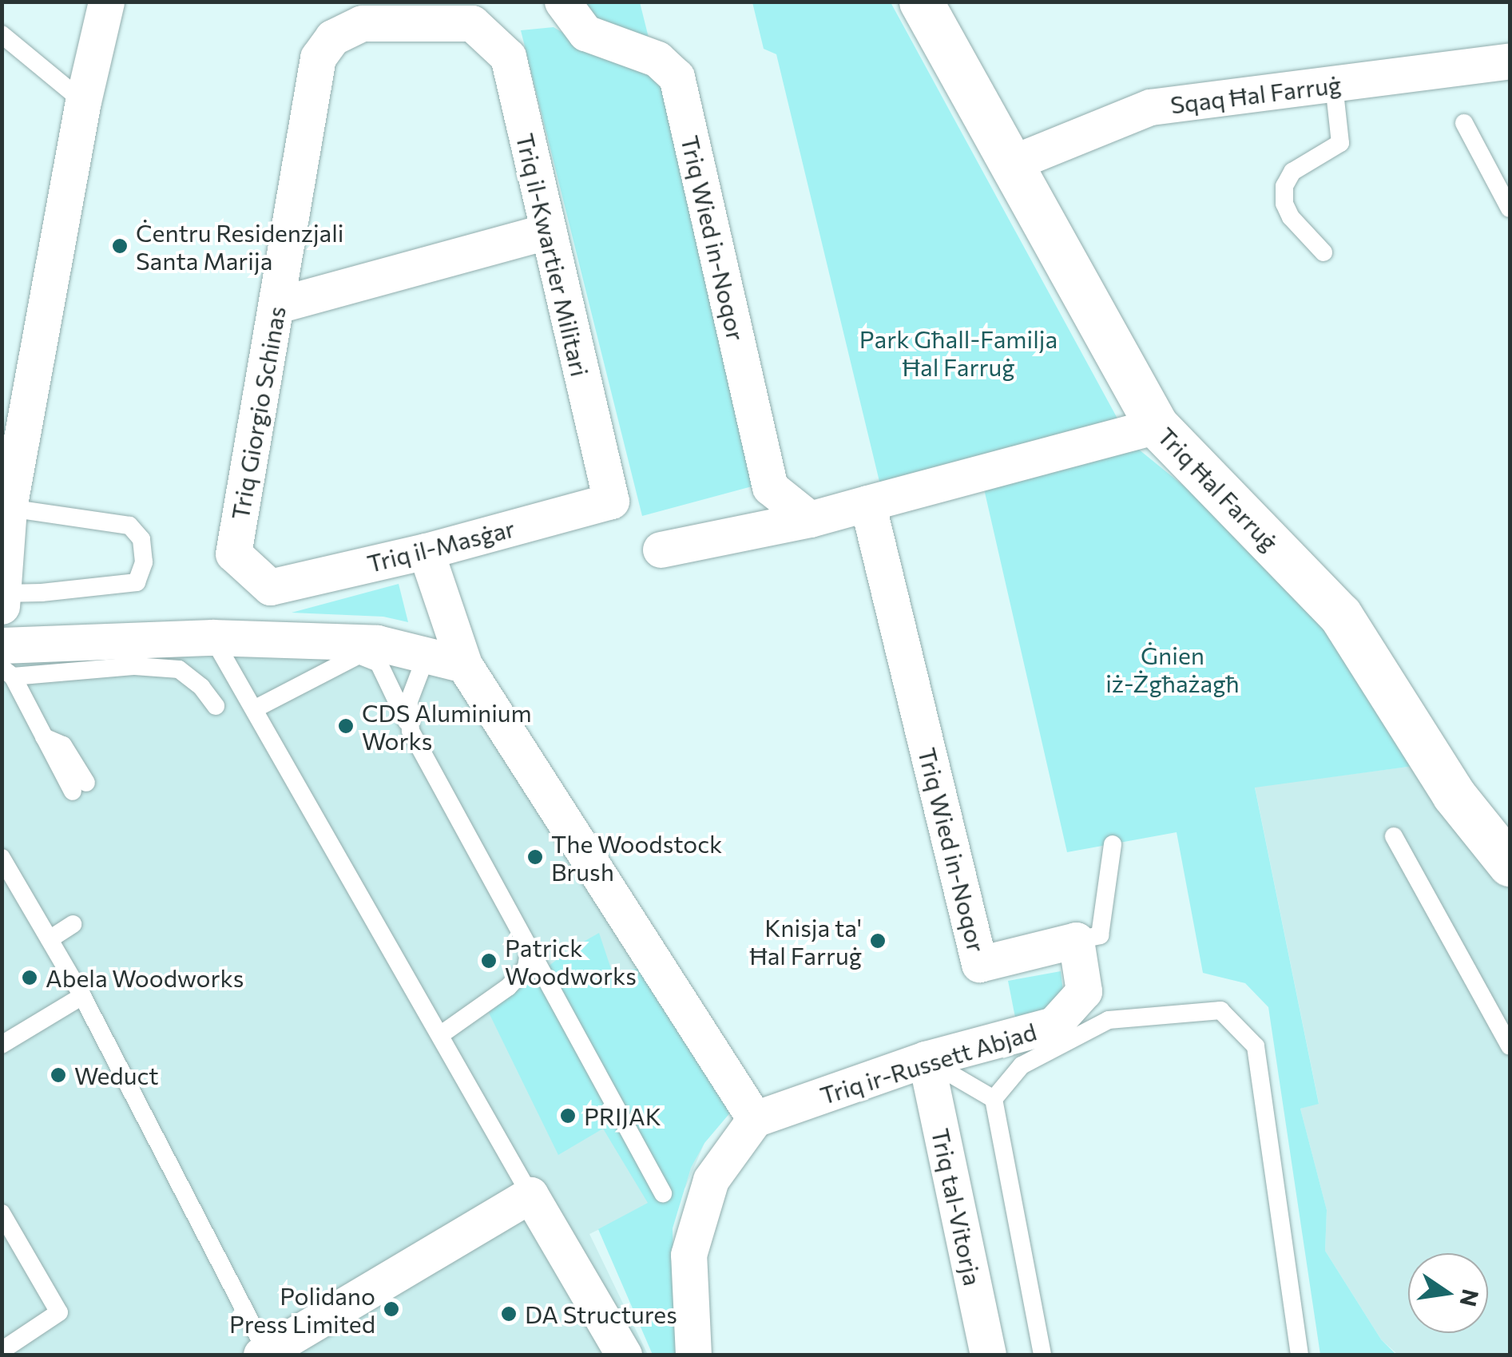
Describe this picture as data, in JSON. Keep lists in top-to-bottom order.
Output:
{
  "streets": {
    "main road": ["Triq Ħal Farruġ"],
    "street": [
      "Sqaq Ħal Farruġ",
      "Triq Wied in-Noqor",
      "Triq il-Kwartier Militari",
      "Triq Giorgio Schinas",
      "Triq il-Masġar",
      "Triq ir-Russett Abjad",
      "Triq tal-Vitorja"
    ]
  },
  "crossings": [
    ["Sqaq Ħal Farruġ", "Triq Ħal Farruġ"],
    ["Triq Wied in-Noqor", "Triq ir-Russett Abjad"],
    ["Triq il-Kwartier Militari", "Triq Giorgio Schinas"],
    ["Triq il-Kwartier Militari", "Triq il-Masġar"],
    ["Triq Giorgio Schinas", "Triq il-Masġar"],
    ["Triq ir-Russett Abjad", "Triq tal-Vitorja"]
  ],
  "parks": ["Park Għall-Familja Ħal Farruġ", "Ġnien iż-Żgħażagħ"],
  "places": [
    "Ċentru Residenzjali Santa Marija",
    "CDS Aluminium Works",
    "The Woodstock Brush",
    "Knisja ta' Ħal Farruġ",
    "Patrick Woodworks",
    "Abela Woodworks",
    "Weduct",
    "PRIJAK",
    "Polidano Press Limited",
    "DA Structures"
  ],
  "north": "right"
}
